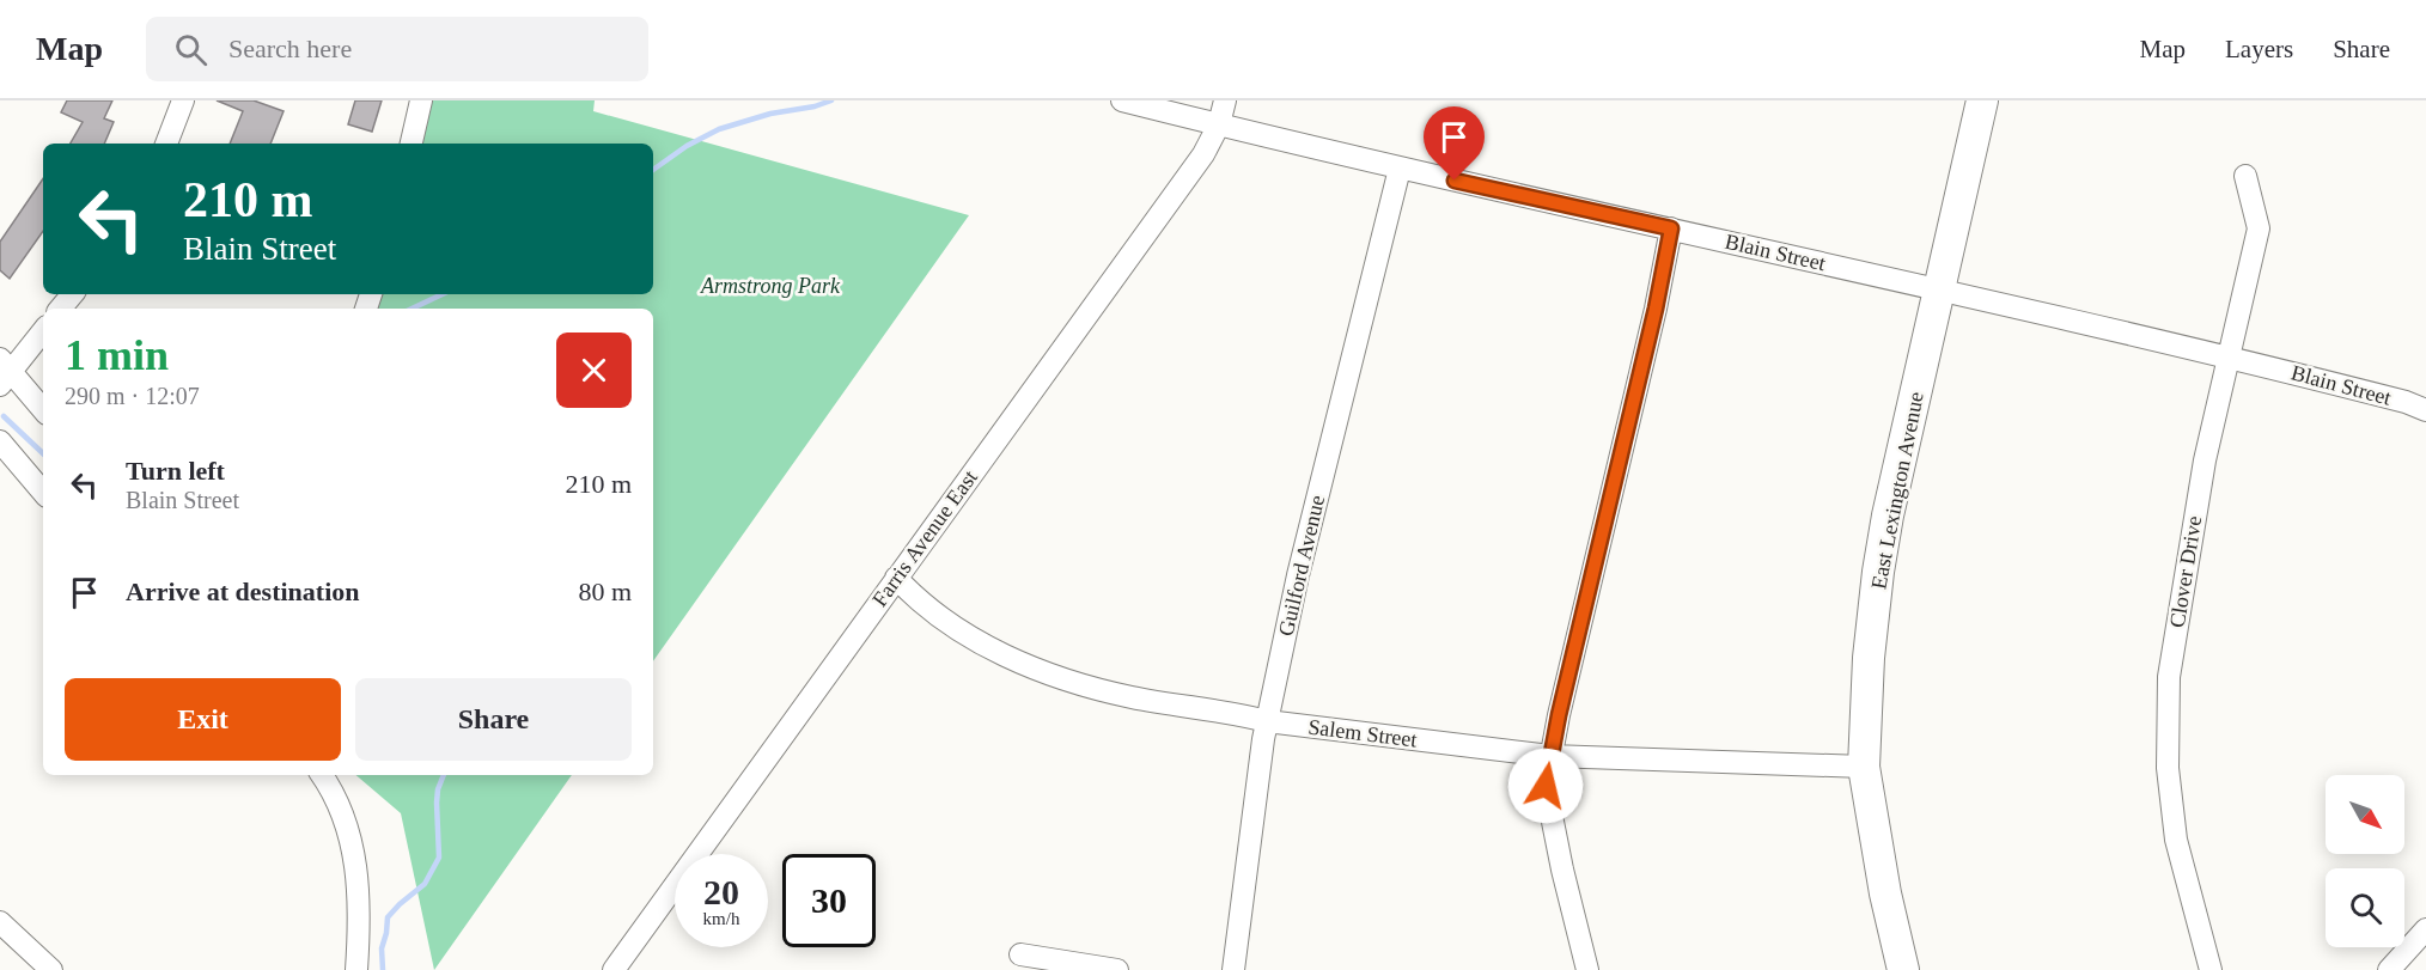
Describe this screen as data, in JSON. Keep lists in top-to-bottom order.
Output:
{
  "streets": {
    "main road": ["East Lexington Avenue"],
    "street": [
      "Blain Street",
      "Farris Avenue East",
      "Guilford Avenue",
      "Clover Drive",
      "Salem Street"
    ]
  },
  "crossings": [
    ["Blain Street", "East Lexington Avenue"],
    ["Blain Street", "Farris Avenue East"],
    ["Blain Street", "Guilford Avenue"],
    ["Blain Street", "Clover Drive"],
    ["East Lexington Avenue", "Salem Street"],
    ["Farris Avenue East", "Salem Street"],
    ["Guilford Avenue", "Salem Street"]
  ],
  "parks": ["Armstrong Park"],
  "north": "bottom right",
  "page": {
    "header": "Map",
    "search": "Search here",
    "nav": ["Map", "Layers", "Share"],
    "turn": ["210 m", "Blain Street"],
    "heading": ["1 min", "290 m · 12:07"],
    "list": [
      {
        "name": "Turn left",
        "note": "Blain Street",
        "value": "210 m"
      },
      {
        "name": "Arrive at destination",
        "value": "80 m"
      }
    ],
    "buttons": ["Exit", "Share"],
    "speed": "20 km/h",
    "limit": "30"
  }
}
